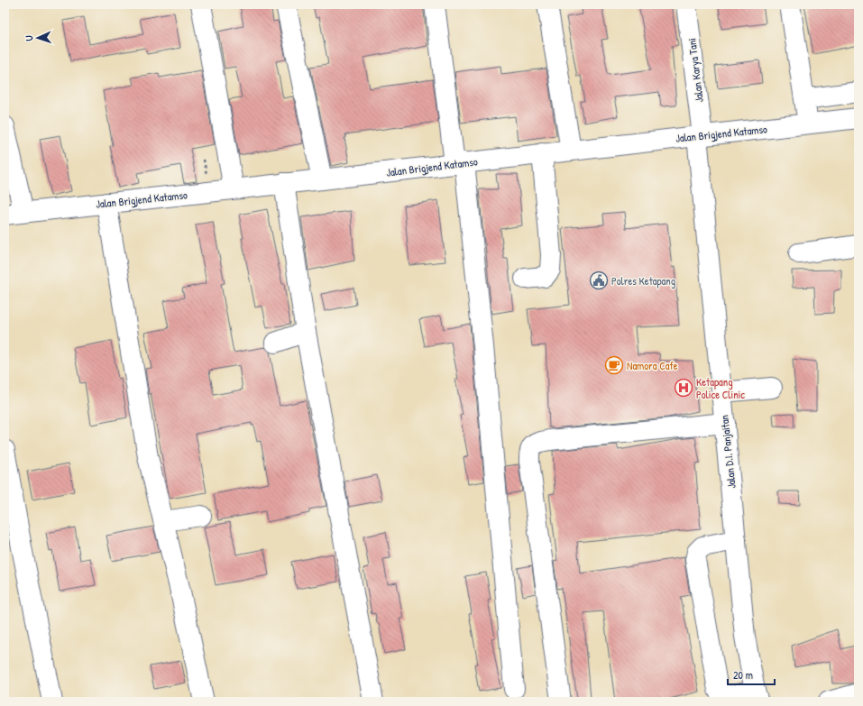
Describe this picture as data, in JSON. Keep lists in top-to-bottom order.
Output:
{
  "streets": {
    "main road": ["Jalan Karya Tani", "Jalan Brigjend Katamso", "Jalan D.I. Panjaitan"]
  },
  "crossings": [
    ["Jalan Karya Tani", "Jalan Brigjend Katamso"],
    ["Jalan Karya Tani", "Jalan D.I. Panjaitan"],
    ["Jalan Brigjend Katamso", "Jalan D.I. Panjaitan"]
  ],
  "places": {
    "public building": ["Polres Ketapang"],
    "cafe": ["Namora Cafe"],
    "hospital": ["Ketapang Police Clinic"]
  },
  "scale_bar": "20 m",
  "north": "left"
}
